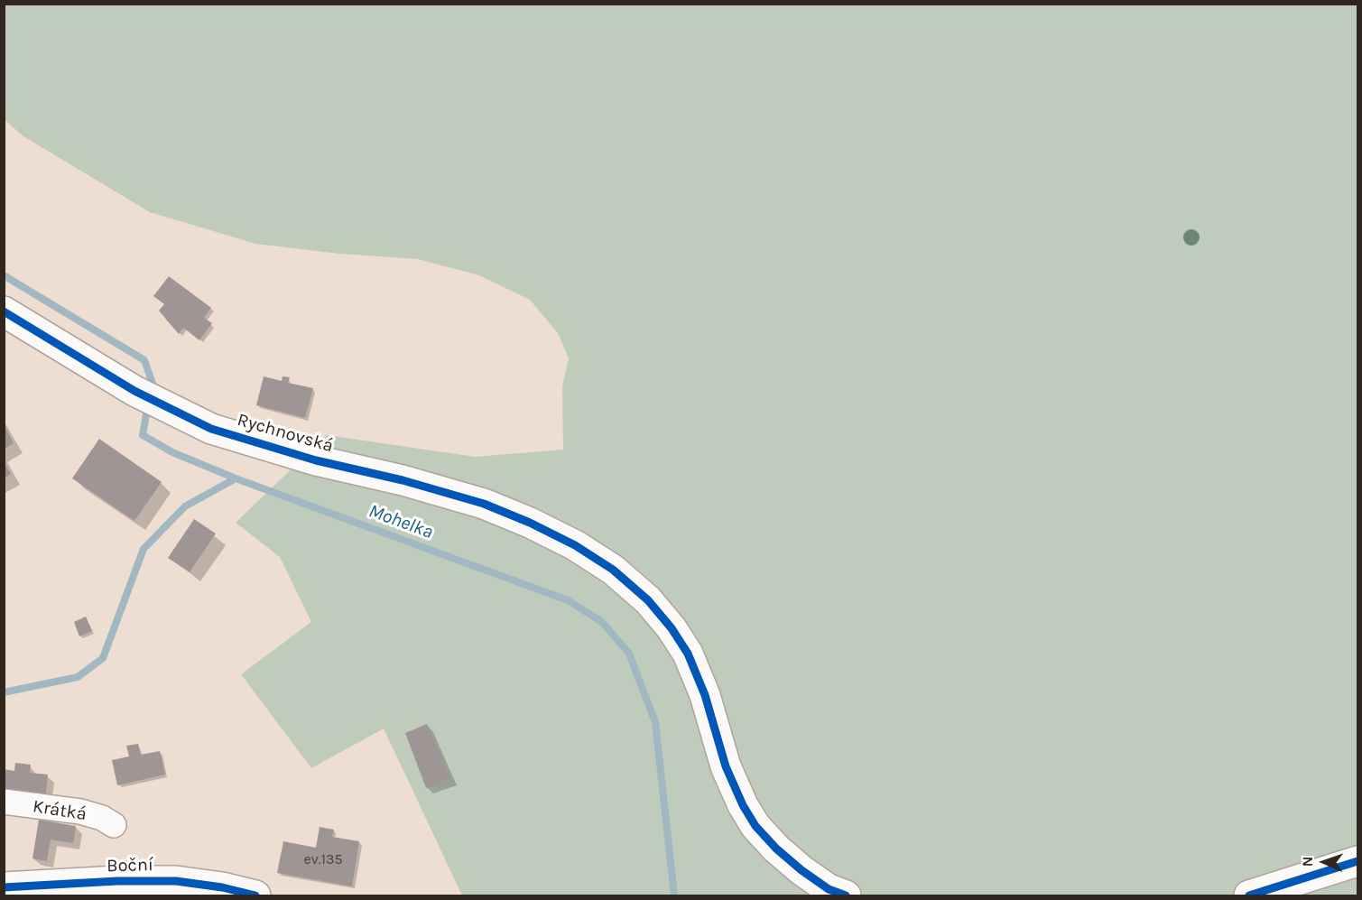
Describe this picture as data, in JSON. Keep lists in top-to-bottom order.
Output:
{
  "streets": {
    "street": ["Rychnovská", "Krátká", "Boční"]
  },
  "water": ["Mohelka"],
  "house_numbers": ["ev.135"],
  "north": "left"
}
